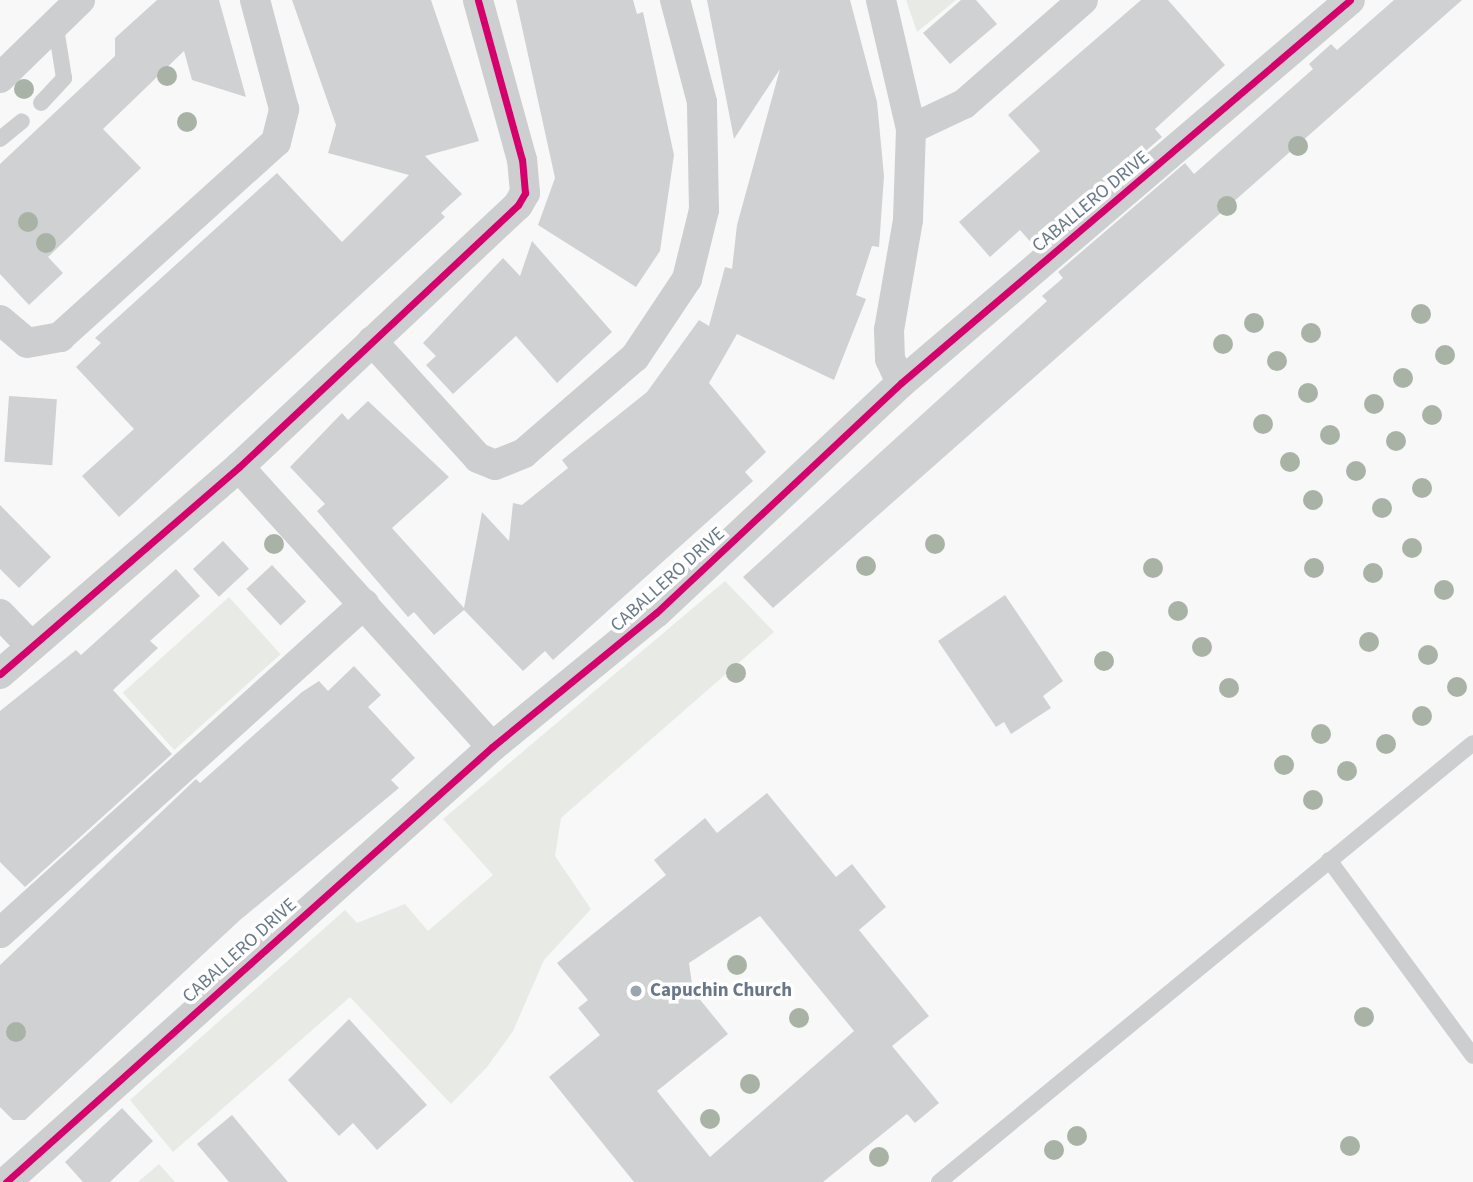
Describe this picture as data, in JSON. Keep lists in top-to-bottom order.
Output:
{
  "streets": {
    "street": ["CABALLERO DRIVE"]
  },
  "places": ["Capuchin Church"]
}
